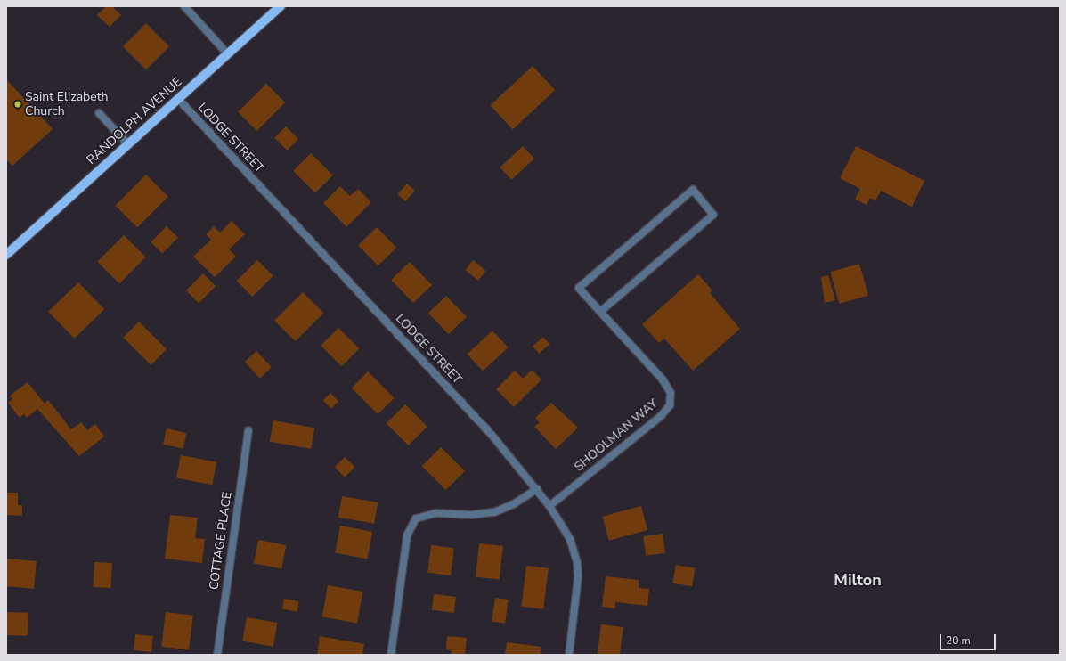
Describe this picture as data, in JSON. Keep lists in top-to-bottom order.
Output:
{
  "streets": {
    "main road": ["RANDOLPH AVENUE"],
    "street": ["LODGE STREET", "SHOOLMAN WAY", "COTTAGE PLACE"]
  },
  "crossings": [
    ["RANDOLPH AVENUE", "LODGE STREET"],
    ["LODGE STREET", "SHOOLMAN WAY"]
  ],
  "districts": ["Milton"],
  "places": ["Saint Elizabeth Church"],
  "scale_bar": "20 m"
}
